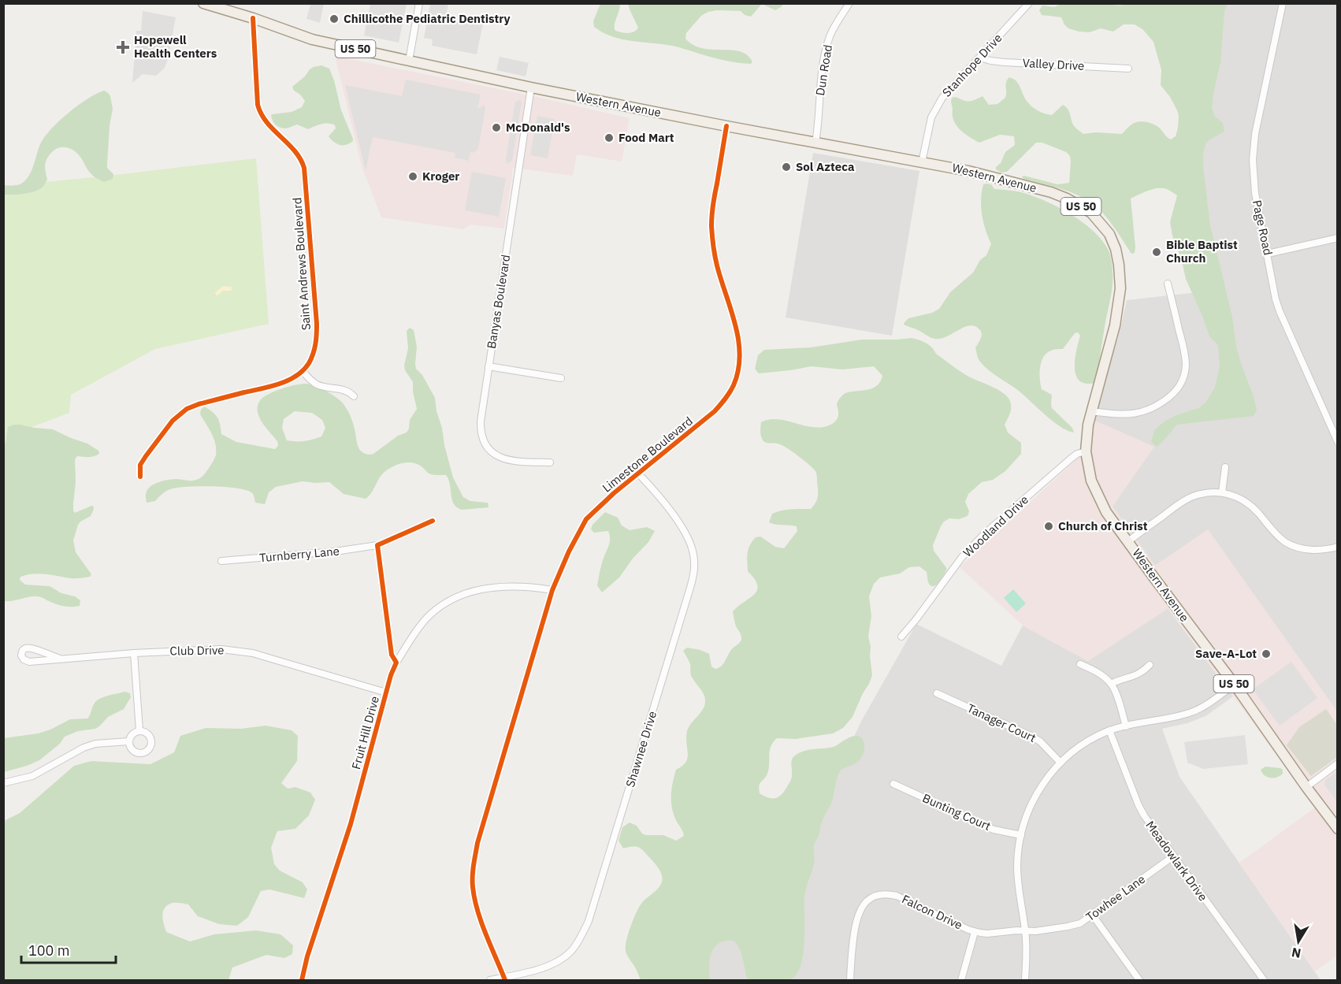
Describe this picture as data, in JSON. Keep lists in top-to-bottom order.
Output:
{
  "streets": {
    "main road": ["US 50", "Western Avenue"],
    "street": [
      "Valley Drive",
      "Stanhope Drive",
      "Dun Road",
      "Page Road",
      "Saint Andrews Boulevard",
      "Banyas Boulevard",
      "Limestone Boulevard",
      "Woodland Drive",
      "Turnberry Lane",
      "Club Drive",
      "Tanager Court",
      "Fruit Hill Drive",
      "Shawnee Drive",
      "Bunting Court",
      "Meadowlark Drive",
      "Towhee Lane",
      "Falcon Drive"
    ]
  },
  "crossings": [
    ["Valley Drive", "Stanhope Drive"],
    ["Stanhope Drive", "Western Avenue"],
    ["Dun Road", "Western Avenue"],
    ["Western Avenue", "Saint Andrews Boulevard"],
    ["Western Avenue", "Banyas Boulevard"],
    ["Western Avenue", "Limestone Boulevard"],
    ["Western Avenue", "Woodland Drive"],
    ["Limestone Boulevard", "Shawnee Drive"],
    ["Club Drive", "Fruit Hill Drive"],
    ["Meadowlark Drive", "Towhee Lane"],
    ["Towhee Lane", "Falcon Drive"]
  ],
  "places": {
    "other": [
      "Chillicothe Pediatric Dentistry",
      "McDonald's",
      "Food Mart",
      "Sol Azteca",
      "Kroger",
      "Bible Baptist Church",
      "Church of Christ",
      "Save-A-Lot"
    ],
    "health": ["Hopewell Health Centers"]
  },
  "scale_bar": "100 m",
  "north": "bottom"
}
